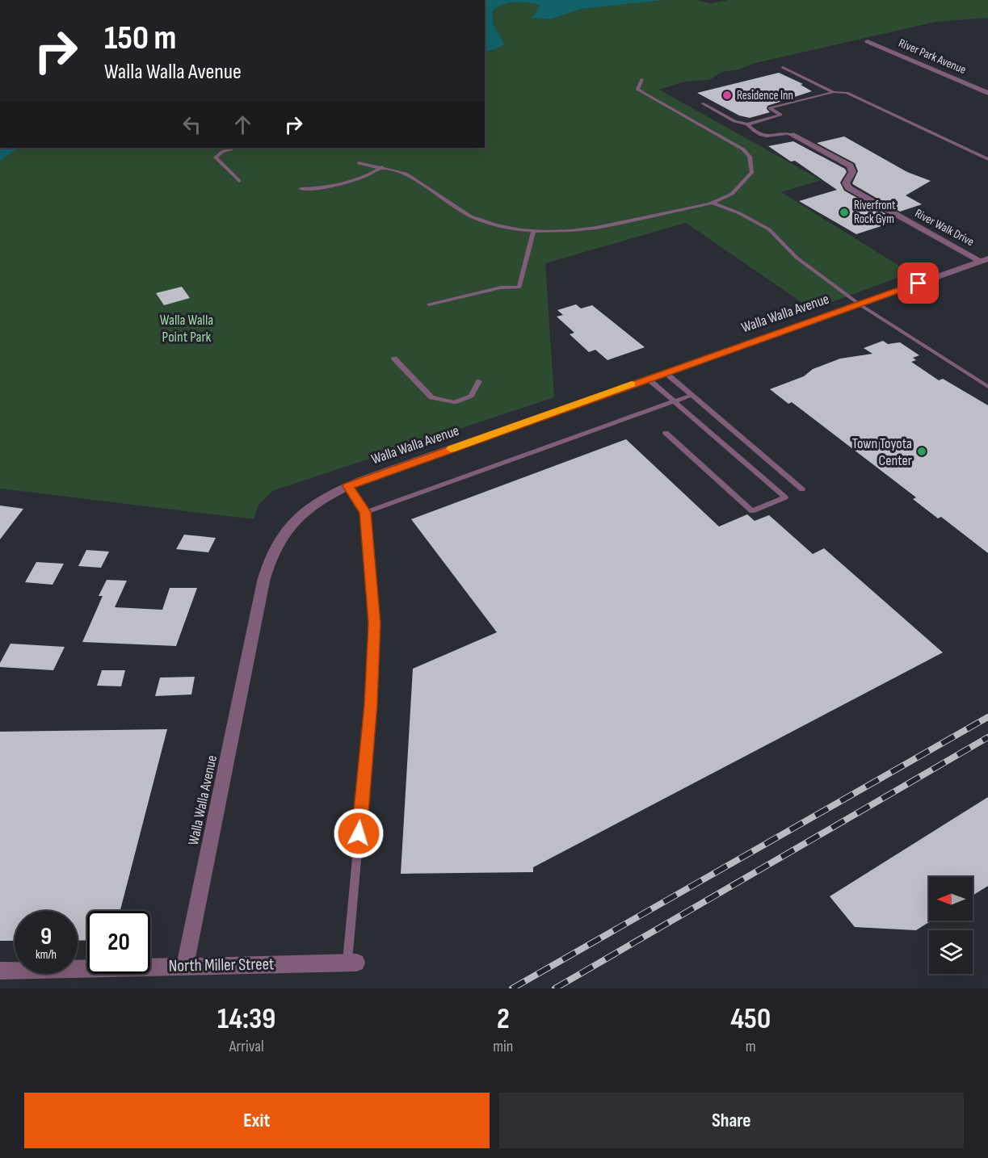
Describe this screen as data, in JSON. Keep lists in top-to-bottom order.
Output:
{
  "streets": {
    "street": [
      "River Park Avenue",
      "River Walk Drive",
      "Walla Walla Avenue",
      "North Miller Street"
    ]
  },
  "crossings": [
    ["River Walk Drive", "Walla Walla Avenue"],
    ["Walla Walla Avenue", "North Miller Street"]
  ],
  "parks": ["Walla Walla Point Park"],
  "places": ["Residence Inn", "Riverfront Rock Gym", "Town Toyota Center"],
  "north": "left",
  "page": {
    "turn": ["150 m", "Walla Walla Avenue"],
    "speed": "9 km/h",
    "limit": "20",
    "eta": [
      "14:39",
      "Arrival",
      "2",
      "min",
      "450",
      "m"
    ],
    "buttons": ["Exit", "Share"]
  }
}
